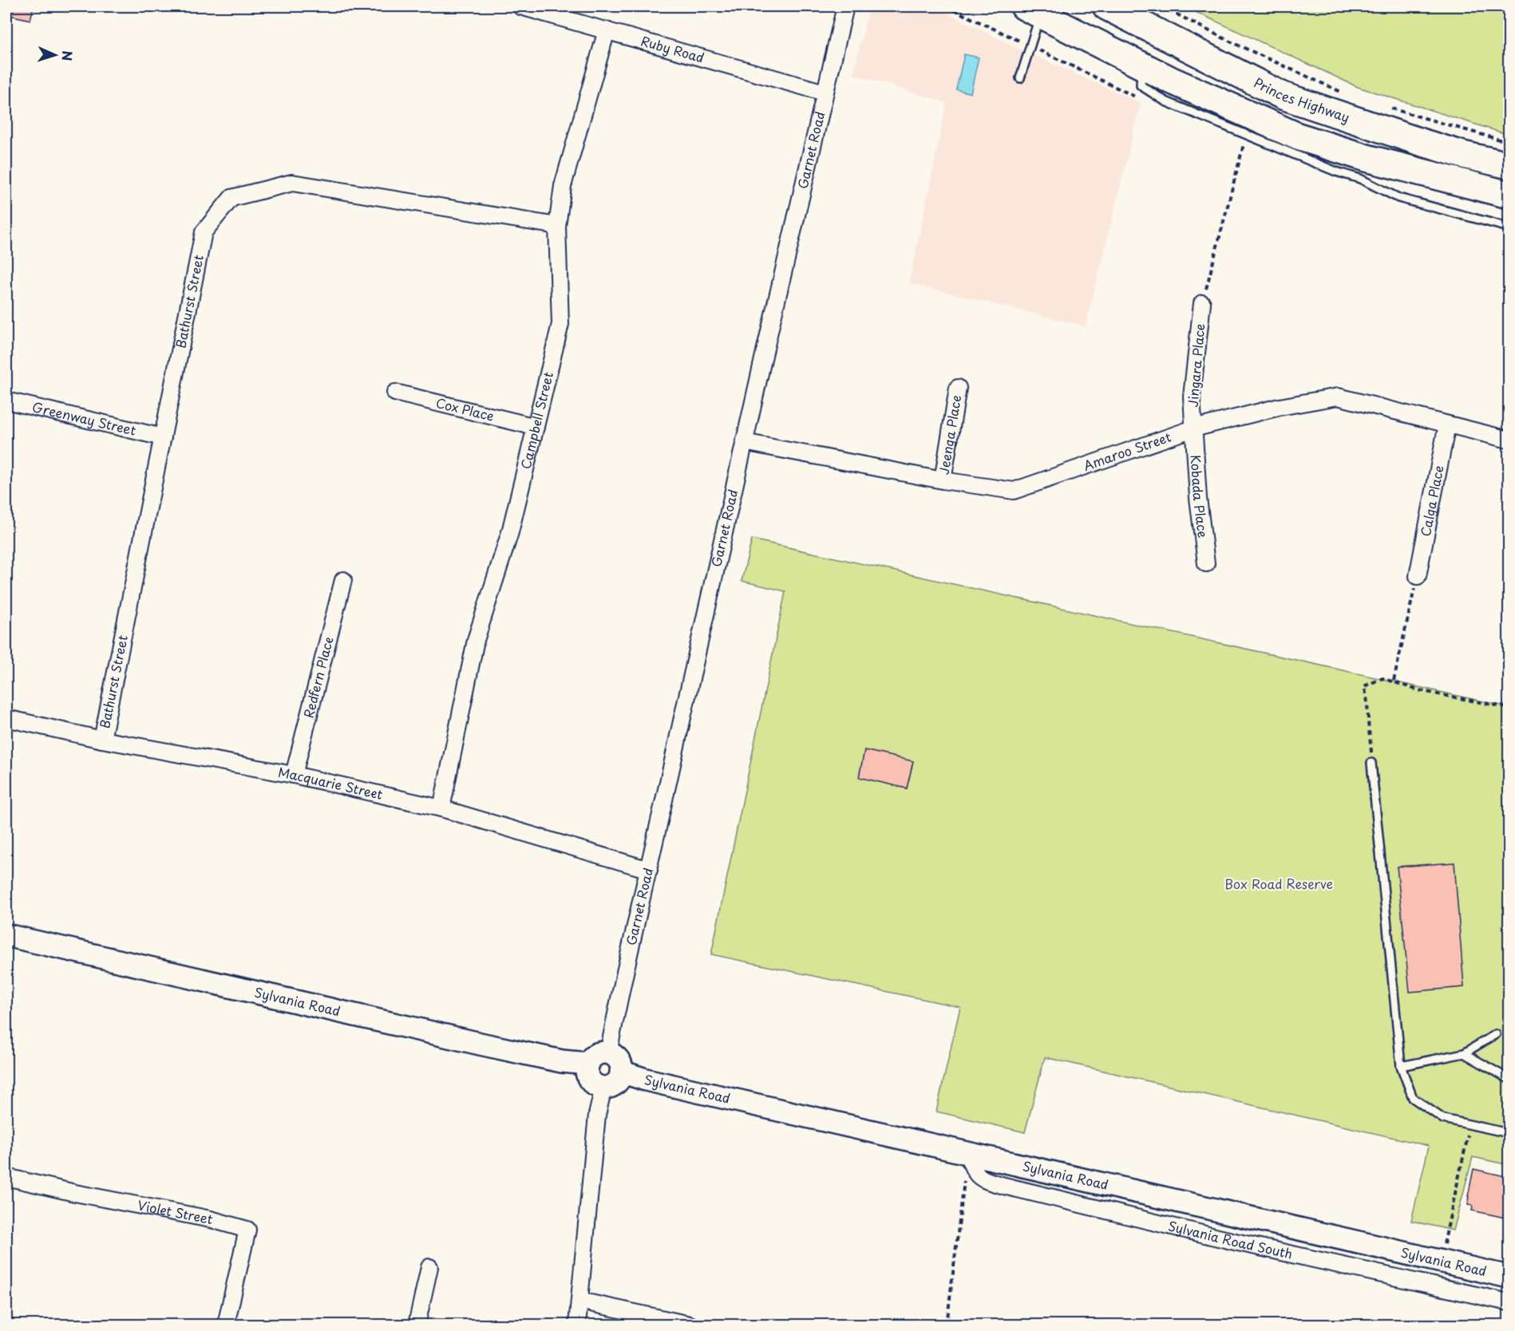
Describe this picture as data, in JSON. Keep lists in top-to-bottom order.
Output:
{
  "streets": {
    "highway": ["Princes Highway"],
    "street": [
      "Ruby Road",
      "Garnet Road",
      "Bathurst Street",
      "Jingara Place",
      "Cox Place",
      "Greenway Street",
      "Campbell Street",
      "Jeenga Place",
      "Amaroo Street",
      "Kobada Place",
      "Calga Place",
      "Redfern Place",
      "Macquarie Street",
      "Sylvania Road",
      "Violet Street",
      "Sylvania Road South"
    ]
  },
  "crossings": [
    ["Ruby Road", "Garnet Road"],
    ["Ruby Road", "Campbell Street"],
    ["Garnet Road", "Amaroo Street"],
    ["Garnet Road", "Macquarie Street"],
    ["Garnet Road", "Sylvania Road"],
    ["Bathurst Street", "Greenway Street"],
    ["Bathurst Street", "Campbell Street"],
    ["Bathurst Street", "Macquarie Street"],
    ["Jingara Place", "Amaroo Street"],
    ["Jingara Place", "Kobada Place"],
    ["Cox Place", "Campbell Street"],
    ["Campbell Street", "Macquarie Street"],
    ["Jeenga Place", "Amaroo Street"],
    ["Amaroo Street", "Kobada Place"],
    ["Amaroo Street", "Calga Place"],
    ["Redfern Place", "Macquarie Street"],
    ["Sylvania Road", "Sylvania Road South"]
  ],
  "parks": ["Box Road Reserve"],
  "north": "right"
}
